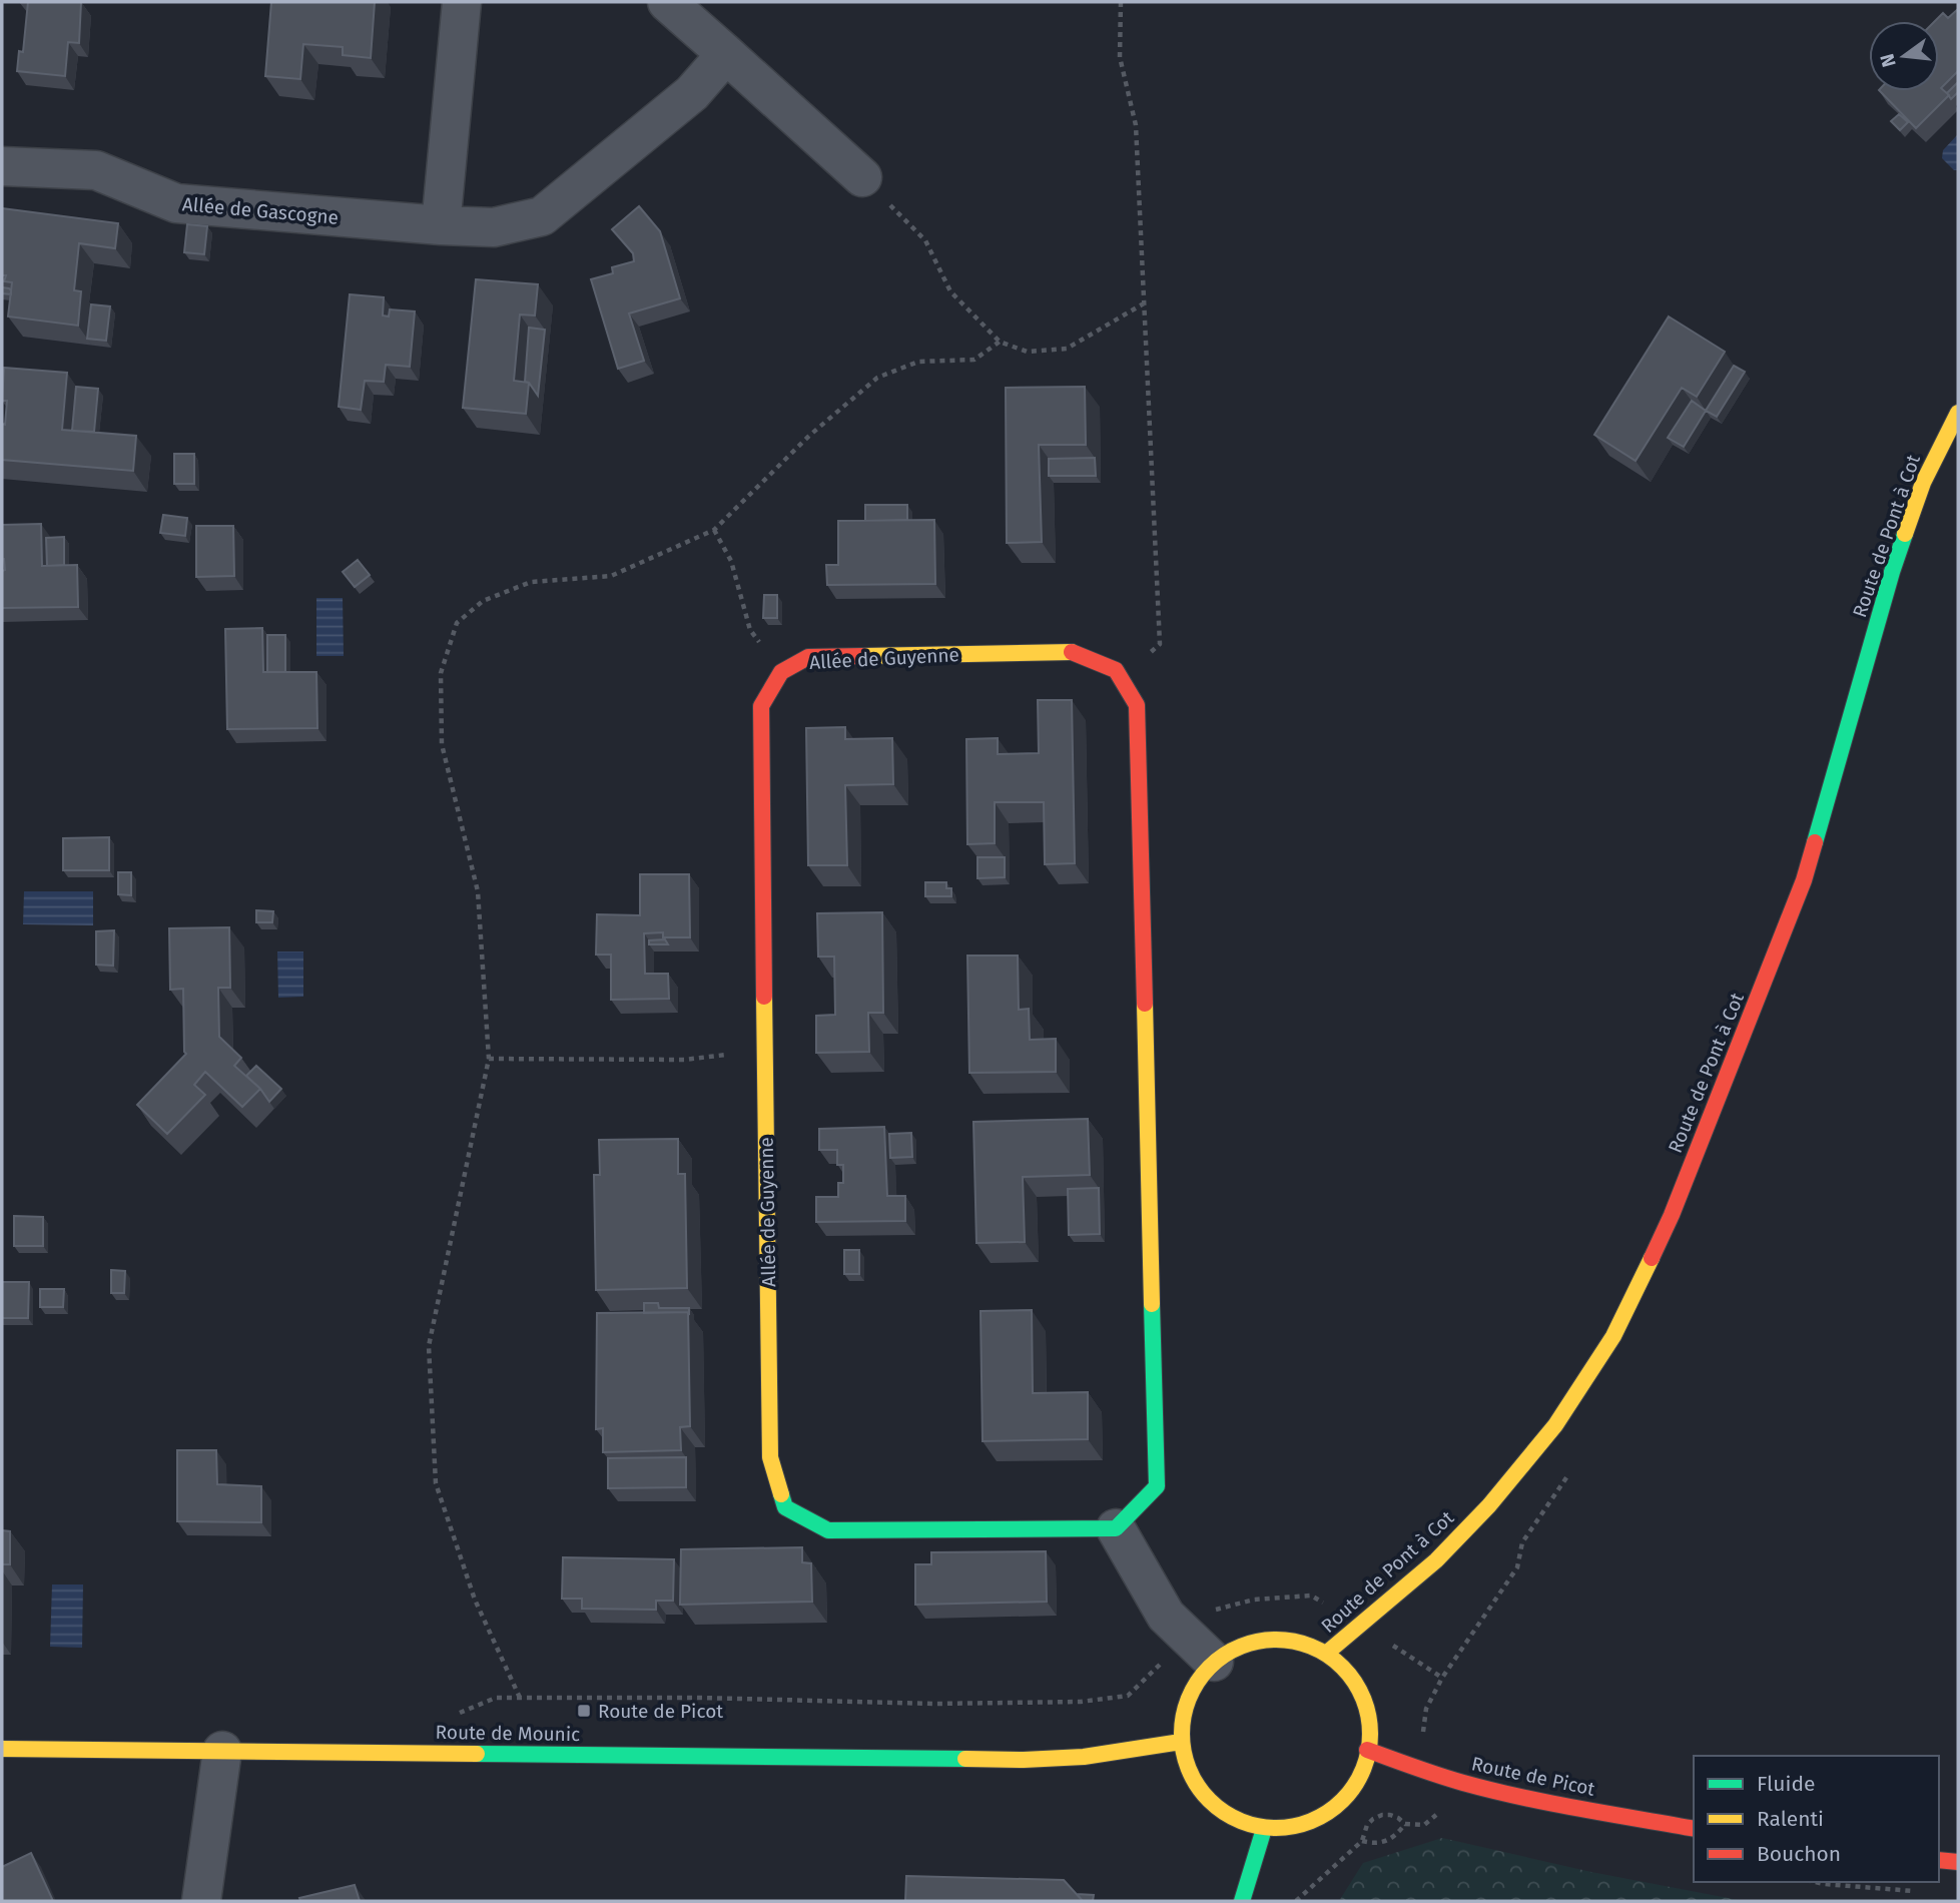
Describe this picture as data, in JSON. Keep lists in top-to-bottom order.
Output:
{
  "streets": {
    "street": [
      "Allée de Gascogne",
      "Route de Pont à Cot",
      "Allée de Guyenne",
      "Route de Mounic",
      "Route de Picot"
    ]
  },
  "crossings": [
    ["Route de Pont à Cot", "Route de Mounic"],
    ["Route de Pont à Cot", "Route de Picot"],
    ["Route de Mounic", "Route de Picot"]
  ],
  "places": {
    "transit": ["Route de Picot"]
  },
  "legend": ["Fluide", "Ralenti", "Bouchon"],
  "north": "left"
}
